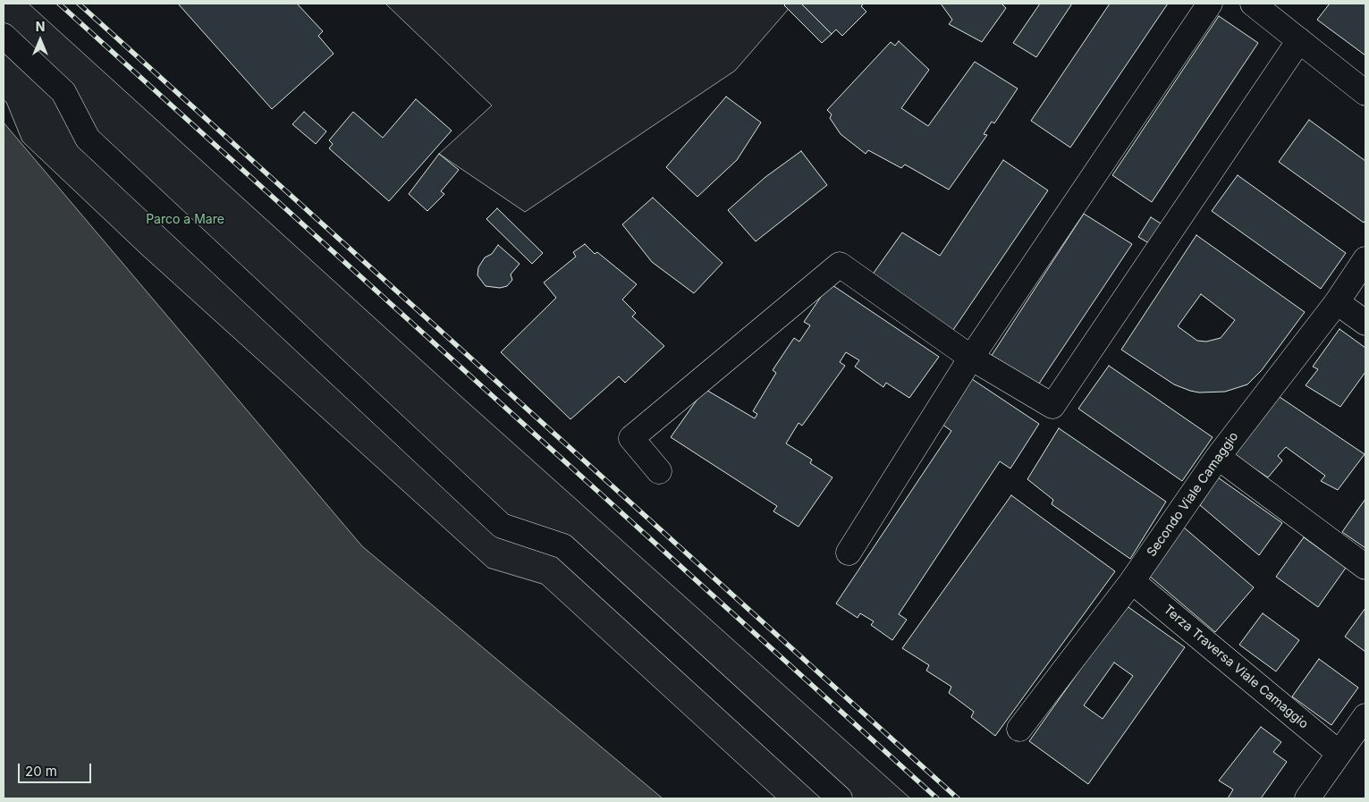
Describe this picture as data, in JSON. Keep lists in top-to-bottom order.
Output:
{
  "streets": {
    "street": ["Secondo Viale Camaggio", "Terza Traversa Viale Camaggio"]
  },
  "crossings": [
    ["Secondo Viale Camaggio", "Terza Traversa Viale Camaggio"]
  ],
  "parks": ["Parco a Mare"],
  "scale_bar": "20 m",
  "north": "top"
}
